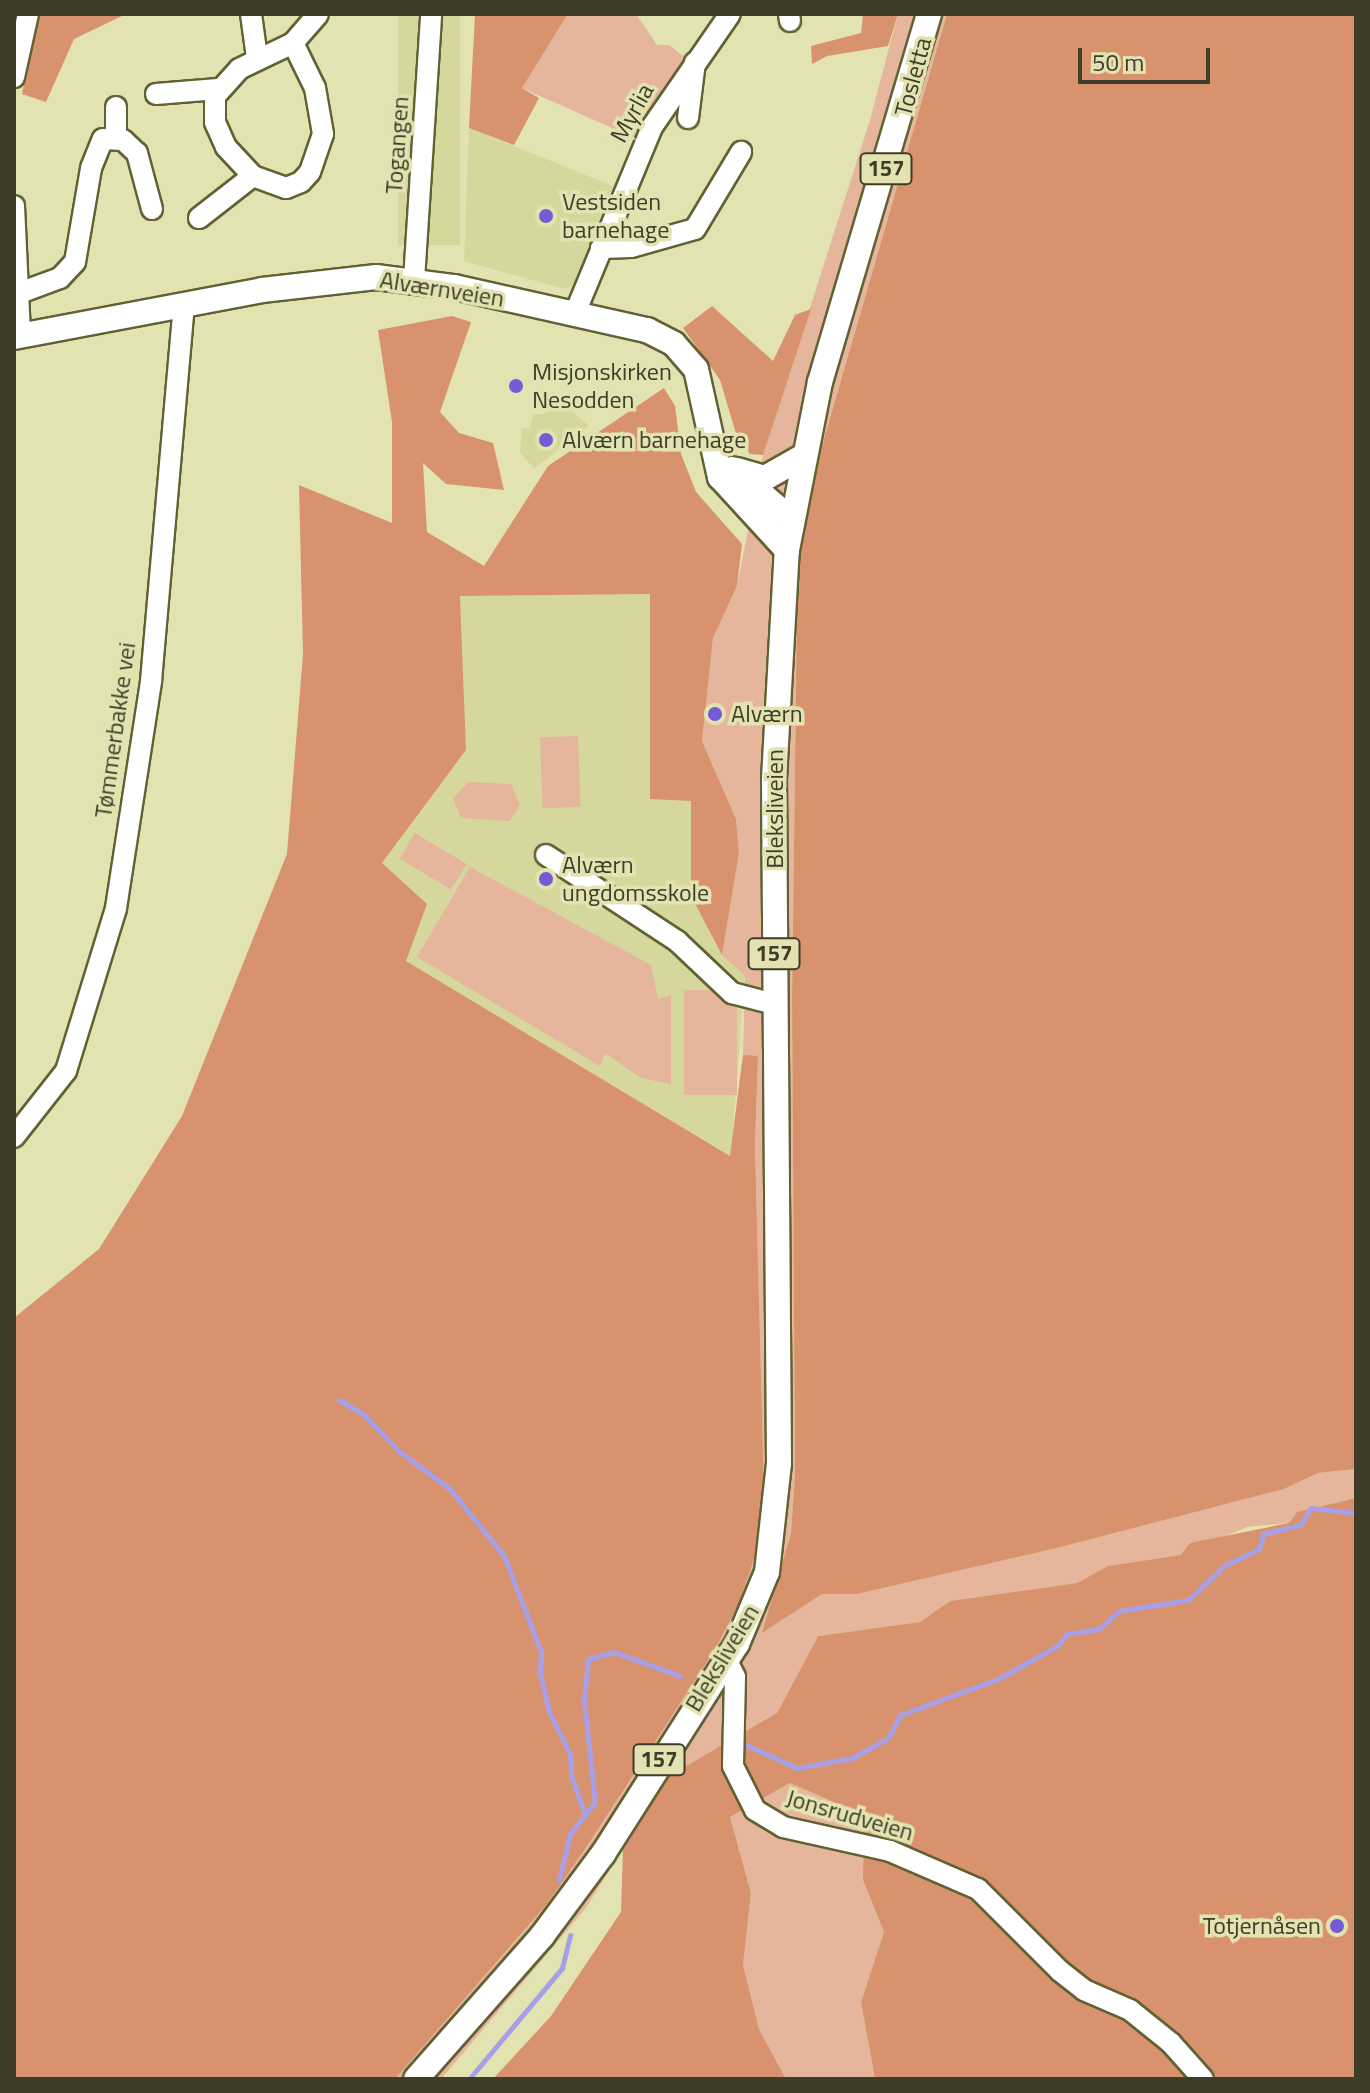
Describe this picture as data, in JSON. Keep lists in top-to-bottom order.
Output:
{
  "streets": {
    "main road": [
      "Tosletta",
      "157",
      "Alværnveien",
      "Bleksliveien"
    ],
    "street": [
      "Myrlia",
      "Togangen",
      "Tømmerbakke vei",
      "Jonsrudveien"
    ]
  },
  "crossings": [
    ["Tosletta", "157"],
    ["Myrlia", "Alværnveien"],
    ["Togangen", "Alværnveien"],
    ["157", "Alværnveien"],
    ["157", "Bleksliveien"],
    ["Alværnveien", "Tømmerbakke vei"],
    ["Alværnveien", "Bleksliveien"],
    ["Bleksliveien", "Jonsrudveien"]
  ],
  "places": [
    "Vestsiden barnehage",
    "Misjonskirken Nesodden",
    "Alværn barnehage",
    "Alværn",
    "Alværn ungdomsskole",
    "Totjernåsen"
  ],
  "scale_bar": "50 m"
}
